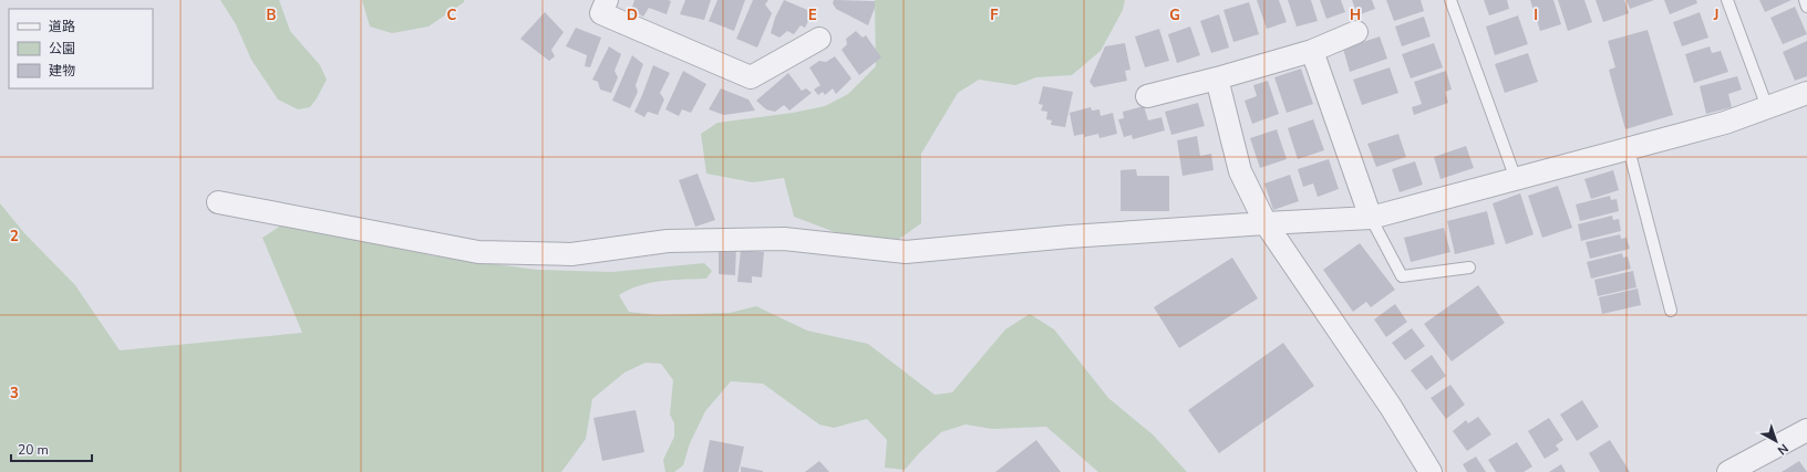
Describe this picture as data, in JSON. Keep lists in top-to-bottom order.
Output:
{
  "legend": ["道路", "公園", "建物"],
  "scale_bar": "20 m",
  "north": "bottom right",
  "grid": {
    "columns": [
      "B",
      "C",
      "D",
      "E",
      "F",
      "G",
      "H",
      "I",
      "J"
    ],
    "rows": ["2", "3"]
  }
}
